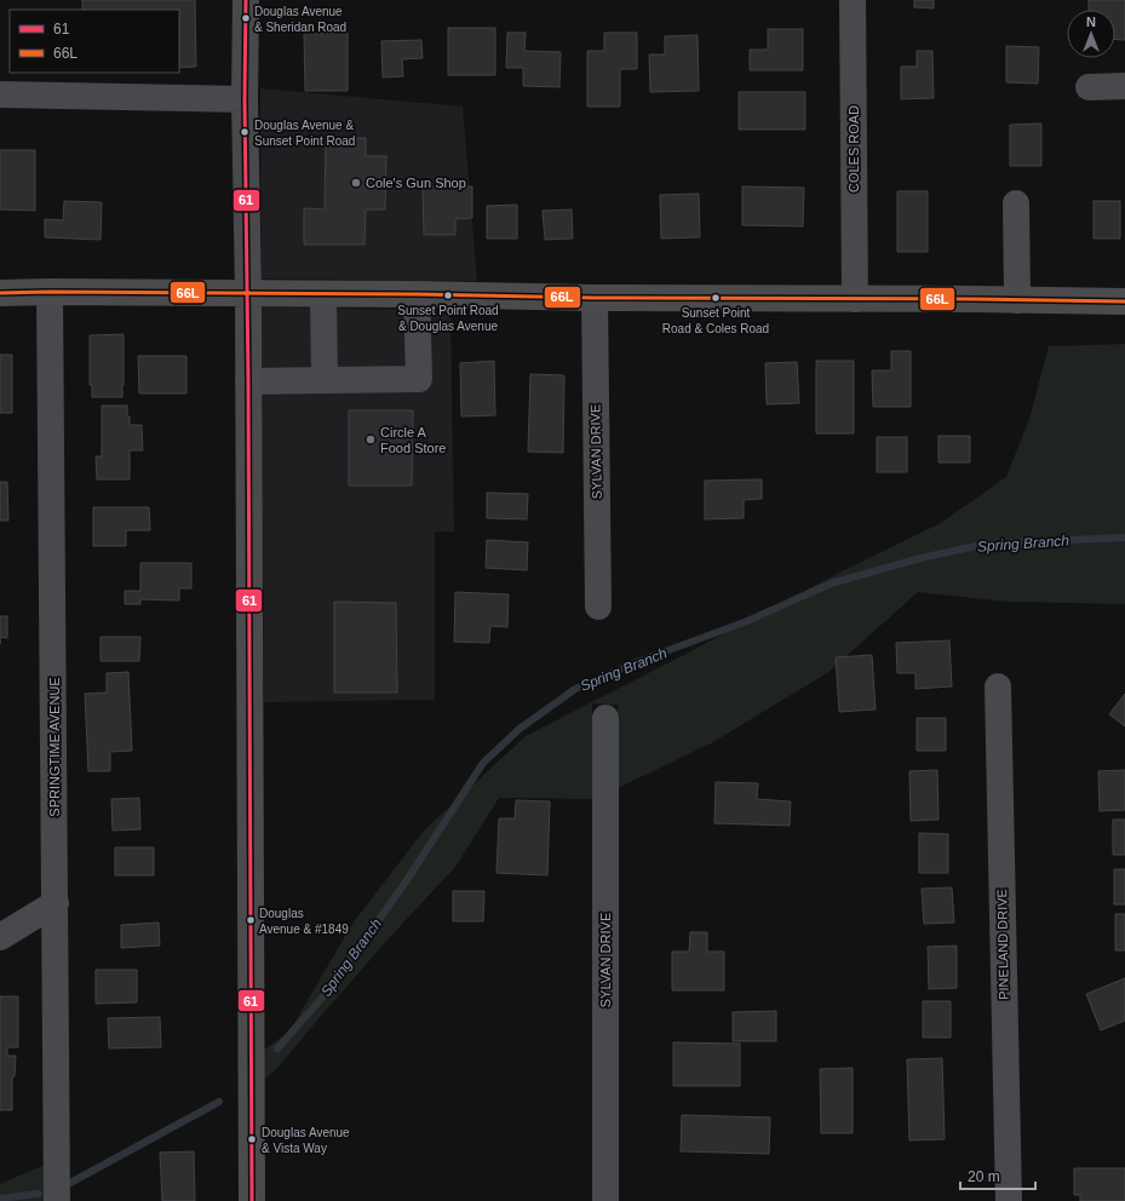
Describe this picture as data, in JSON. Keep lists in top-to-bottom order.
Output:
{
  "streets": {
    "street": [
      "COLES ROAD",
      "SYLVAN DRIVE",
      "SPRINGTIME AVENUE",
      "PINELAND DRIVE"
    ]
  },
  "water": ["Spring Branch"],
  "places": [
    "Douglas Avenue & Sheridan Road",
    "Douglas Avenue & Sunset Point Road",
    "Cole's Gun Shop",
    "Sunset Point Road & Douglas Avenue",
    "Sunset Point Road & Coles Road",
    "Circle A Food Store",
    "Douglas Avenue & #1849",
    "Douglas Avenue & Vista Way"
  ],
  "lines": ["transit line 61", "transit line 66L"],
  "legend": ["61", "66L"],
  "scale_bar": "20 m",
  "north": "top"
}
